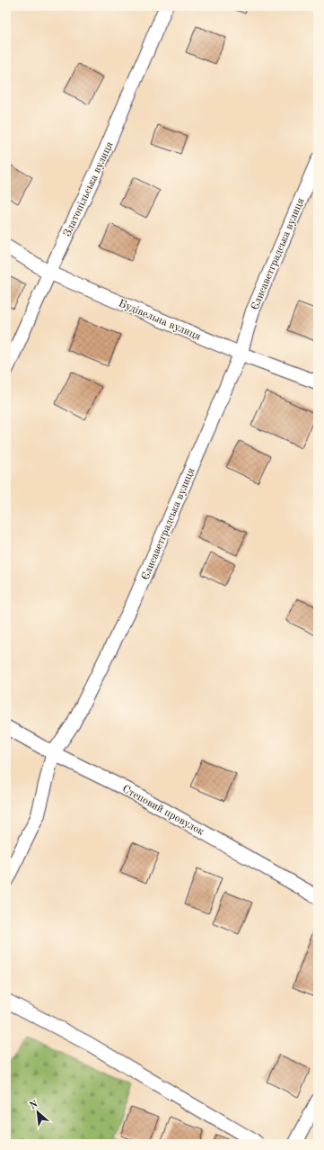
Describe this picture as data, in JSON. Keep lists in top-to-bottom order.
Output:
{
  "streets": {
    "street": [
      "Златопільська вулиця",
      "Єлисаветградська вулиця",
      "Будівельна вулиця",
      "Степовий провулок"
    ]
  },
  "crossings": [
    ["Златопільська вулиця", "Будівельна вулиця"],
    ["Єлисаветградська вулиця", "Будівельна вулиця"],
    ["Єлисаветградська вулиця", "Степовий провулок"]
  ],
  "north": "top left"
}
